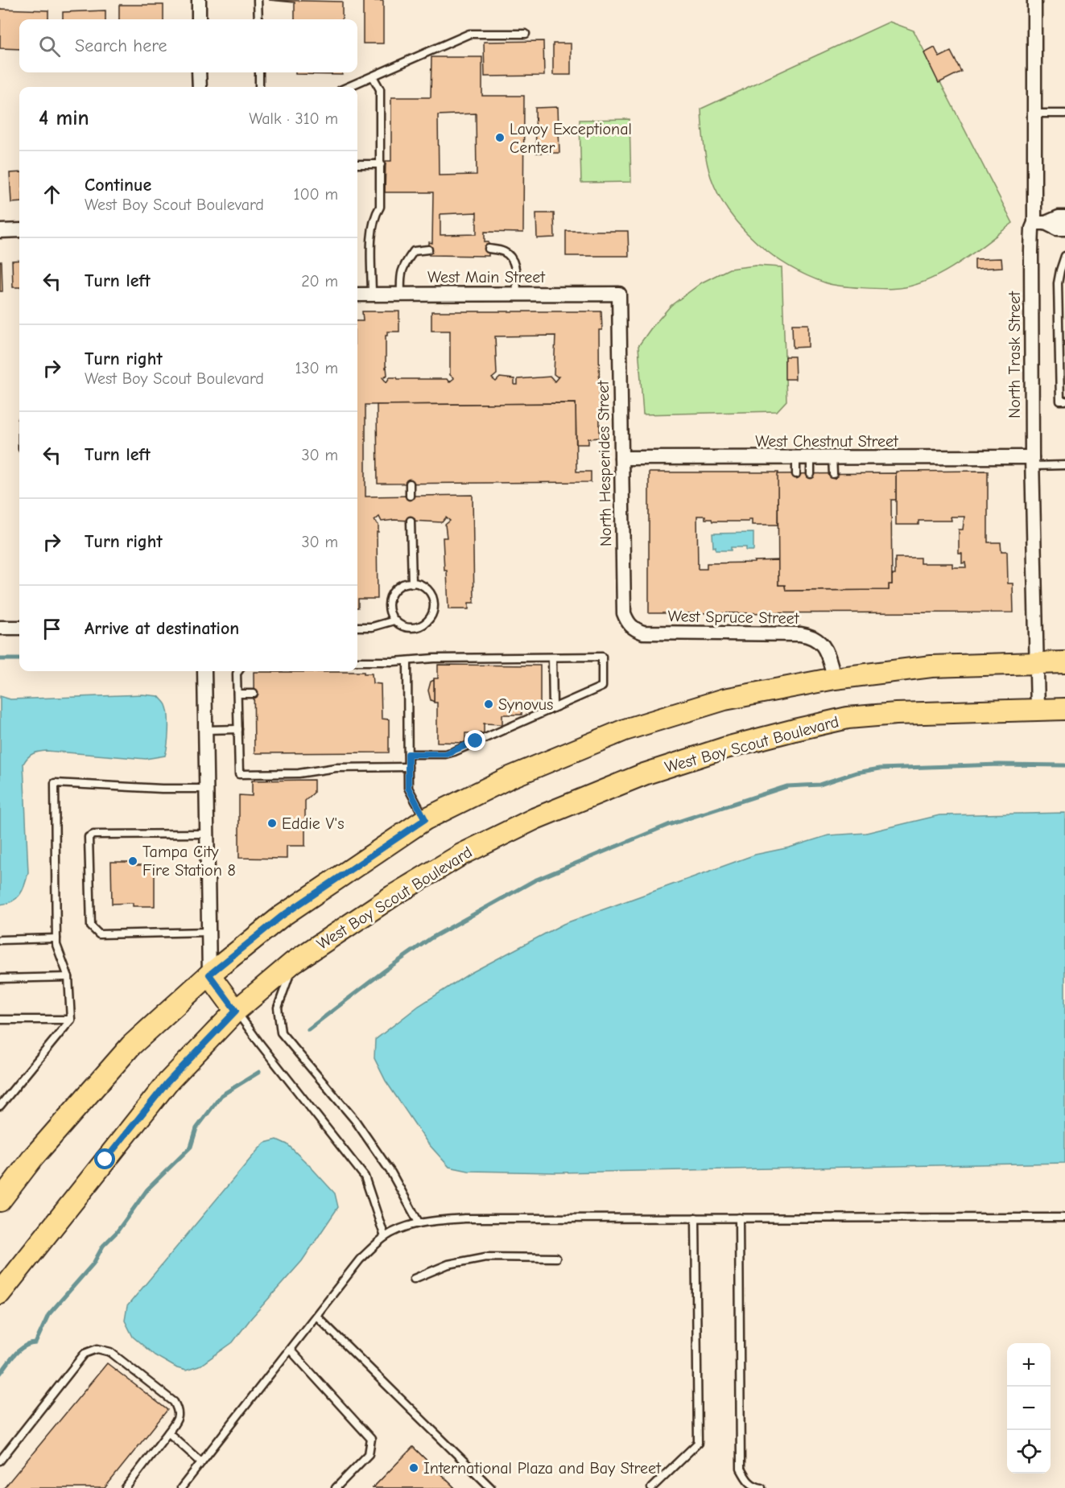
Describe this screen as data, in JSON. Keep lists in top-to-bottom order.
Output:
{
  "streets": {
    "main road": ["West Boy Scout Boulevard"],
    "street": [
      "West Main Street",
      "North Trask Street",
      "West Chestnut Street",
      "North Hesperides Street",
      "West Spruce Street"
    ]
  },
  "crossings": [
    ["West Main Street", "North Hesperides Street"],
    ["North Trask Street", "West Chestnut Street"],
    ["North Trask Street", "West Boy Scout Boulevard"],
    ["West Chestnut Street", "North Hesperides Street"],
    ["North Hesperides Street", "West Spruce Street"]
  ],
  "places": [
    "Lavoy Exceptional Center",
    "Synovus",
    "Eddie V's",
    "Tampa City Fire Station 8",
    "International Plaza and Bay Street"
  ],
  "page": {
    "search": "Search here",
    "heading": ["4 min", "Walk · 310 m"],
    "list": [
      ["Continue", "West Boy Scout Boulevard", "100 m"],
      ["Turn left", "20 m"],
      ["Turn right", "West Boy Scout Boulevard", "130 m"],
      ["Turn left", "30 m"],
      ["Turn right", "30 m"],
      "Arrive at destination"
    ],
    "map_buttons": ["+", "−"]
  }
}
